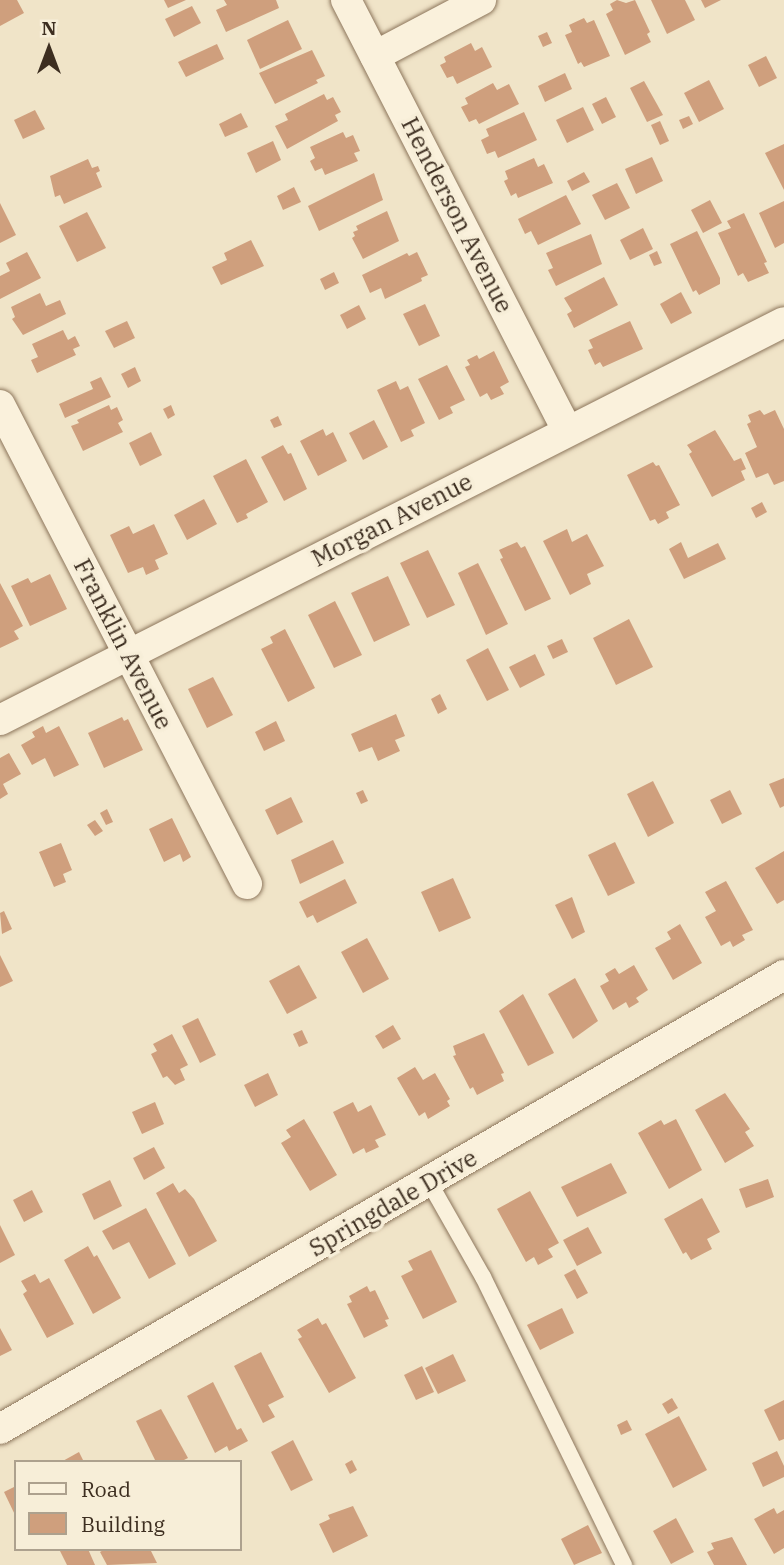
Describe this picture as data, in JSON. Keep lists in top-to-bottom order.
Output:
{
  "streets": {
    "street": [
      "Henderson Avenue",
      "Morgan Avenue",
      "Franklin Avenue",
      "Springdale Drive"
    ]
  },
  "crossings": [
    ["Henderson Avenue", "Morgan Avenue"],
    ["Morgan Avenue", "Franklin Avenue"]
  ],
  "legend": ["Road", "Building"],
  "north": "top"
}
